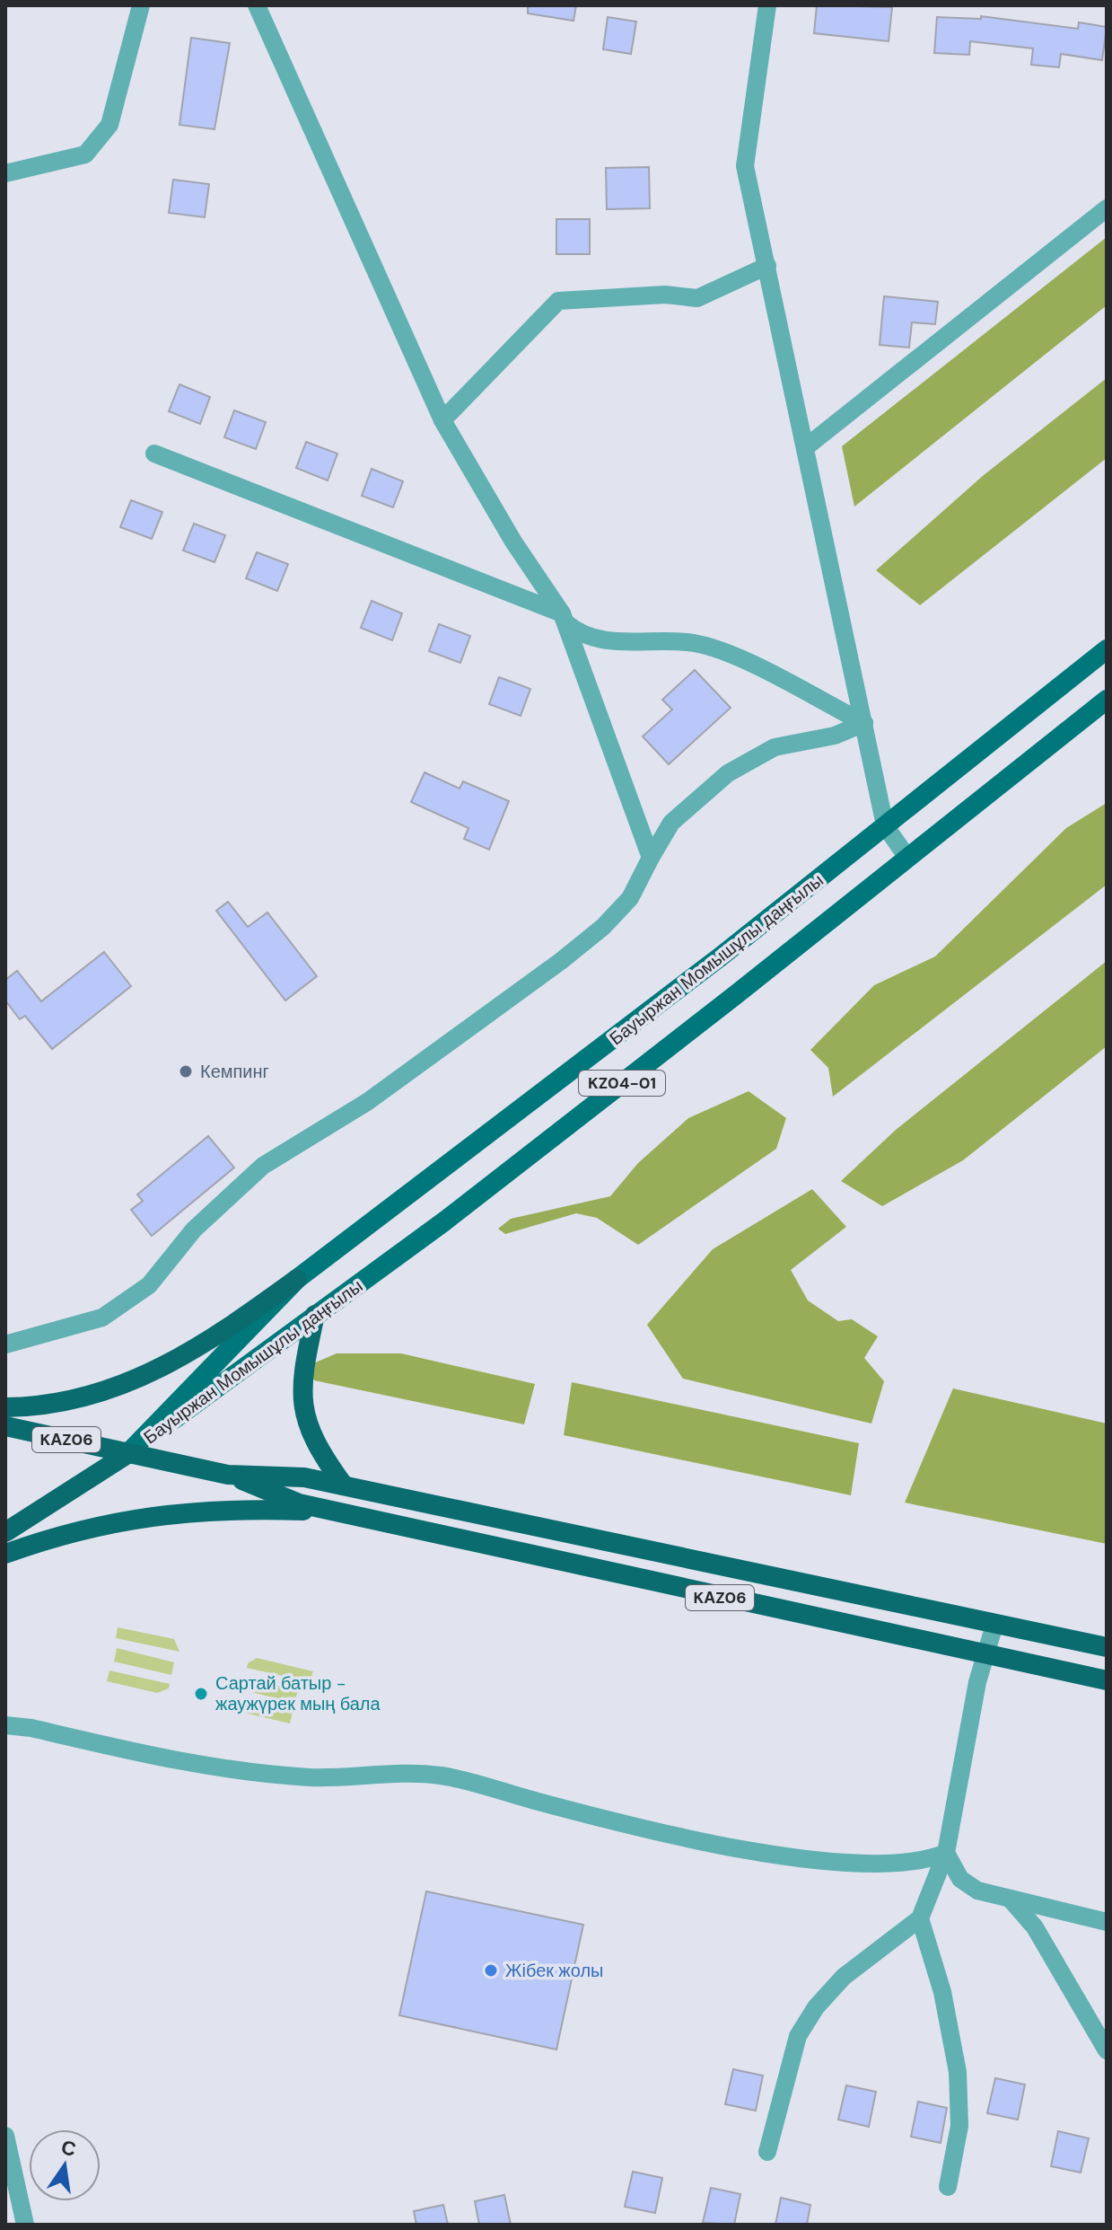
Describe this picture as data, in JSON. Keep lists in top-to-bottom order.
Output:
{
  "streets": {
    "highway": ["KZ04-01", "KАZ06"],
    "main road": ["Бауыржан Момышұлы даңғылы"]
  },
  "crossings": [
    ["Бауыржан Момышұлы даңғылы", "KZ04-01"],
    ["Бауыржан Момышұлы даңғылы", "KАZ06"]
  ],
  "places": ["Кемпинг", "Сартай батыр - жаужүрек мың бала", "Жібек жолы"],
  "north": "top"
}
